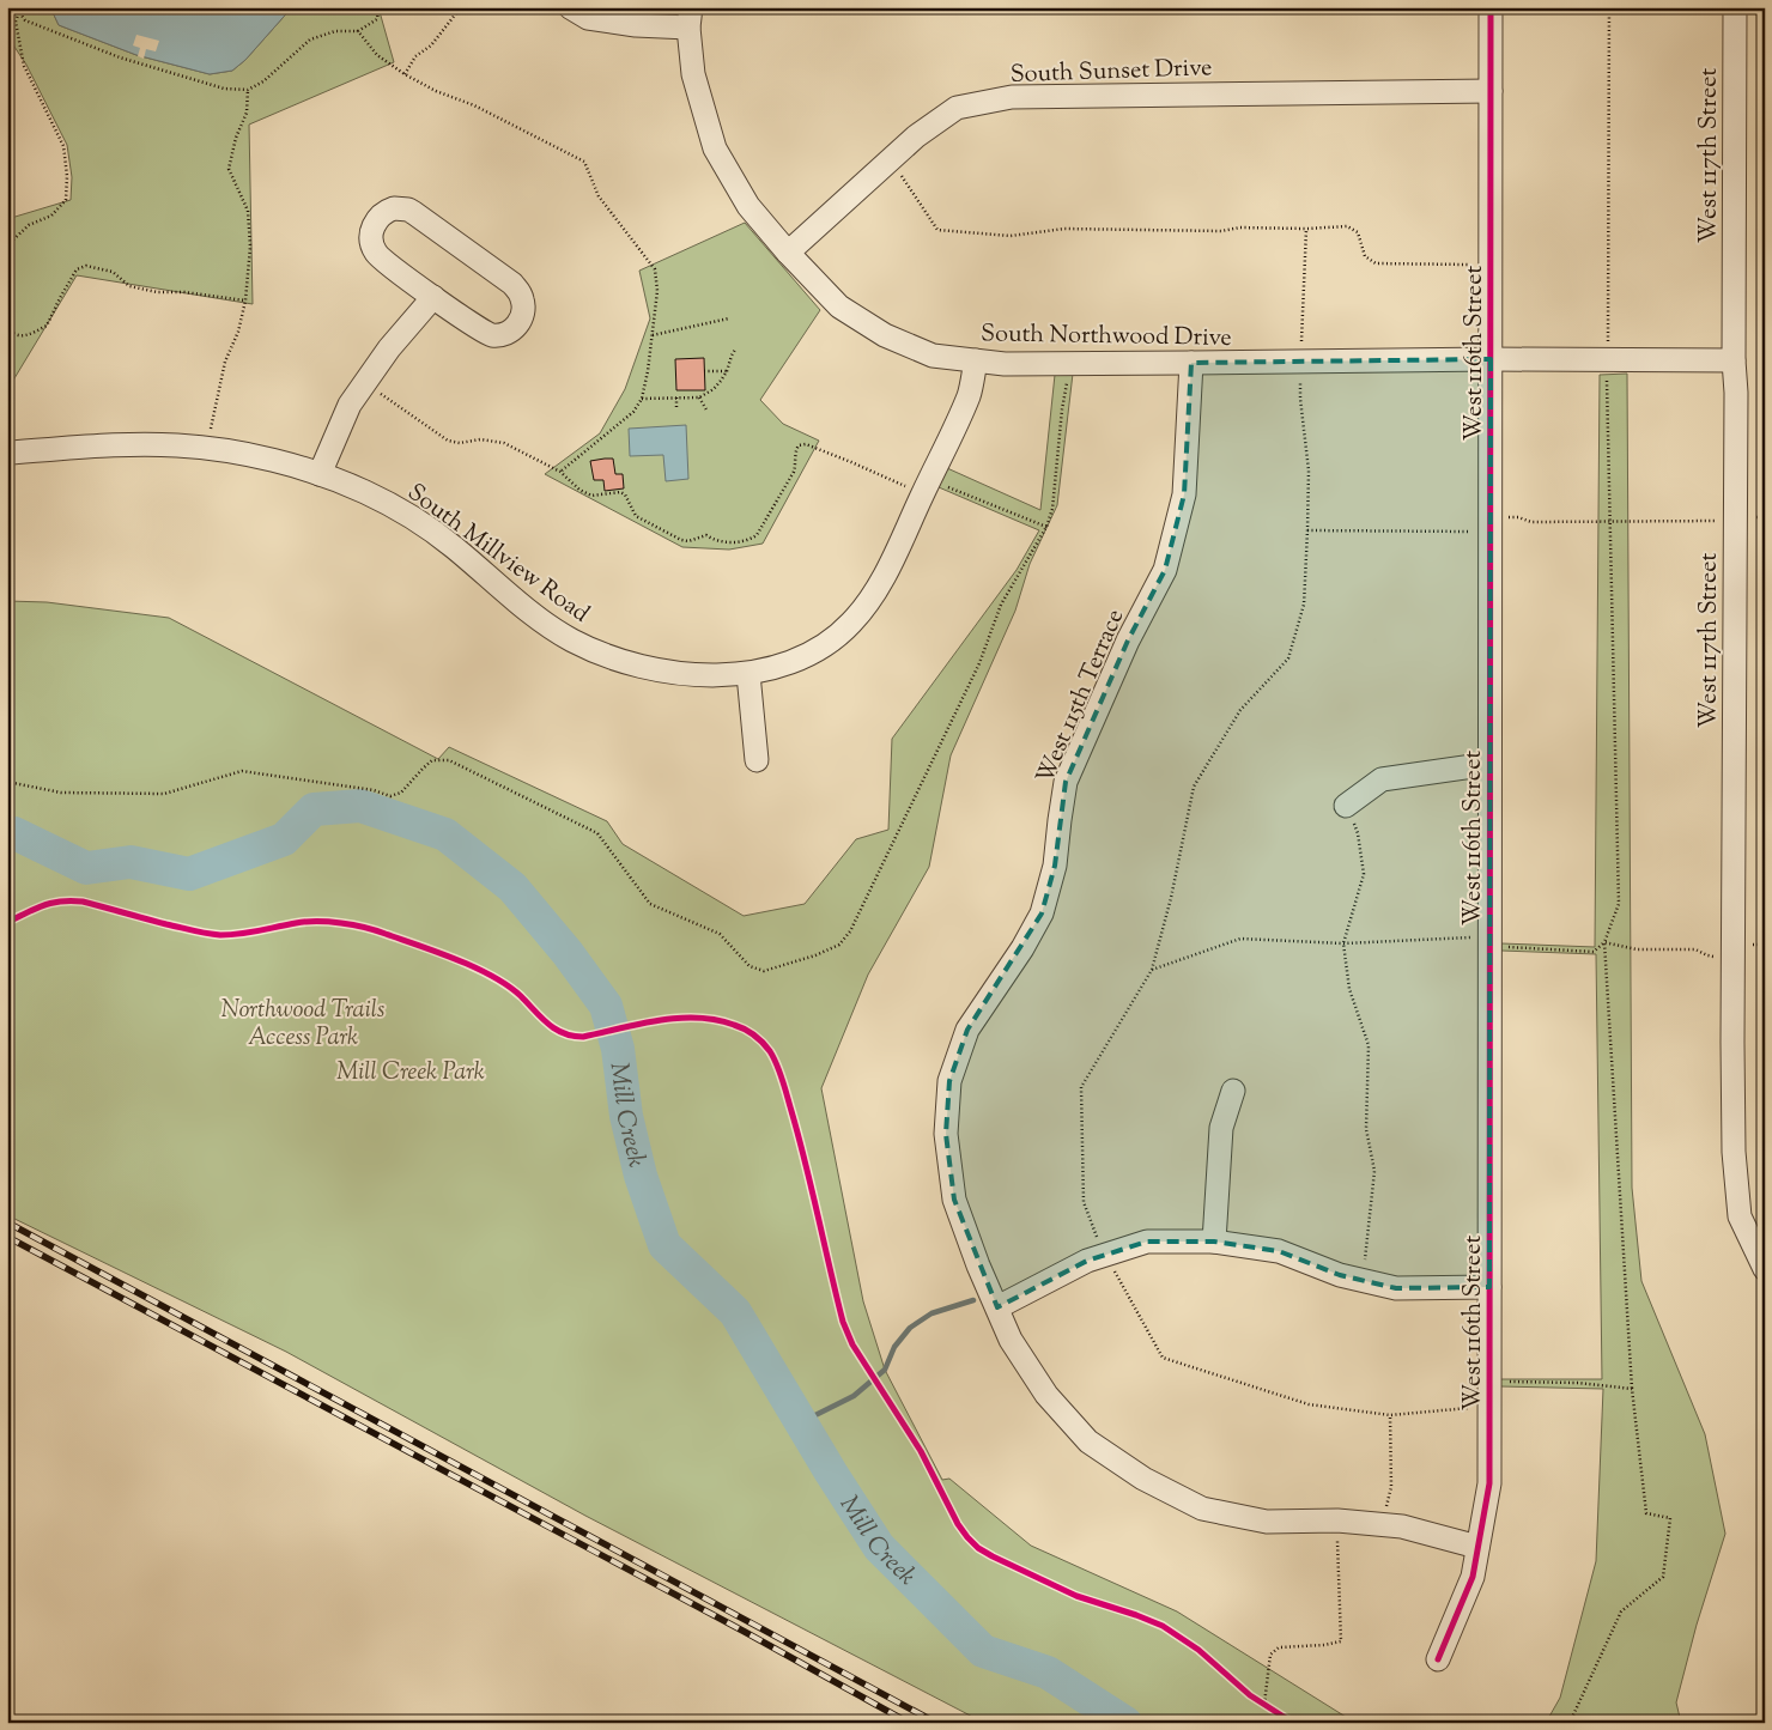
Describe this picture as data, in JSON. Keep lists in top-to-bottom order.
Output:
{
  "streets": {
    "street": [
      "South Sunset Drive",
      "West 117th Street",
      "South Northwood Drive",
      "West 116th Street",
      "South Millview Road",
      "West 115th Terrace"
    ]
  },
  "crossings": [
    ["South Sunset Drive", "South Northwood Drive"],
    ["South Sunset Drive", "West 116th Street"],
    ["West 117th Street", "South Northwood Drive"],
    ["South Northwood Drive", "West 116th Street"],
    ["South Northwood Drive", "South Millview Road"],
    ["South Northwood Drive", "West 115th Terrace"],
    ["West 116th Street", "West 115th Terrace"]
  ],
  "water": ["Mill Creek"],
  "parks": ["Northwood Trails Access Park", "Mill Creek Park"]
}
